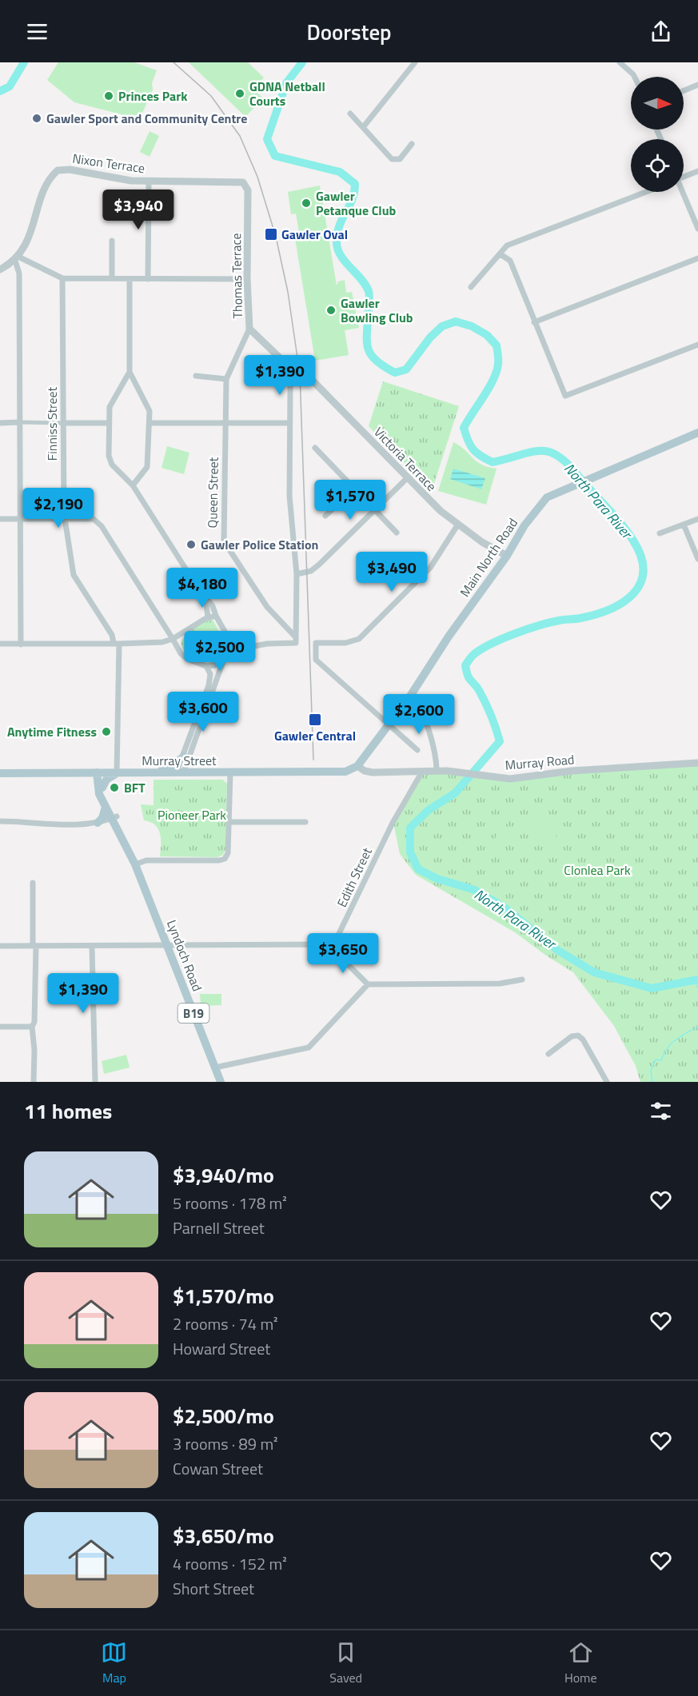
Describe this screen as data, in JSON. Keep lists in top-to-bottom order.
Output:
{
  "streets": {
    "main road": [
      "Main North Road",
      "Murray Street",
      "Lyndoch Road",
      "B19"
    ],
    "street": [
      "Nixon Terrace",
      "Thomas Terrace",
      "Finniss Street",
      "Victoria Terrace",
      "Queen Street",
      "Murray Road",
      "Edith Street"
    ]
  },
  "crossings": [
    ["Nixon Terrace", "Thomas Terrace"],
    ["Thomas Terrace", "Victoria Terrace"],
    ["Thomas Terrace", "Queen Street"],
    ["Finniss Street", "Murray Street"],
    ["Victoria Terrace", "Main North Road"],
    ["Main North Road", "Murray Street"],
    ["Main North Road", "Murray Road"],
    ["Murray Street", "Murray Road"],
    ["Murray Street", "Lyndoch Road"],
    ["Murray Street", "B19"],
    ["Murray Road", "Edith Street"],
    ["Lyndoch Road", "B19"]
  ],
  "water": ["North Para River"],
  "parks": ["Pioneer Park", "Clonlea Park"],
  "places": {
    "other": [
      "GDNA Netball Courts",
      "Princes Park",
      "Gawler Sport and Community Centre",
      "Gawler Petanque Club",
      "Gawler Bowling Club",
      "Gawler Police Station",
      "Anytime Fitness",
      "BFT"
    ],
    "transit": ["Gawler Oval", "Gawler Central"]
  },
  "north": "right",
  "page": {
    "header": "Doorstep",
    "price": [
      "$3,940",
      "$1,390",
      "$1,570",
      "$2,190",
      "$3,490",
      "$4,180",
      "$2,500",
      "$3,600",
      "$2,600",
      "$3,650",
      "$1,390"
    ],
    "heading": "11 homes",
    "list": [
      {
        "name": "$3,940/mo",
        "note": "5 rooms · 178 m² · Parnell Street"
      },
      {
        "name": "$1,570/mo",
        "note": "2 rooms · 74 m² · Howard Street"
      },
      {
        "name": "$2,500/mo",
        "note": "3 rooms · 89 m² · Cowan Street"
      },
      {
        "name": "$3,650/mo",
        "note": "4 rooms · 152 m² · Short Street"
      }
    ],
    "tabs": ["Map", "Saved", "Home"]
  }
}
